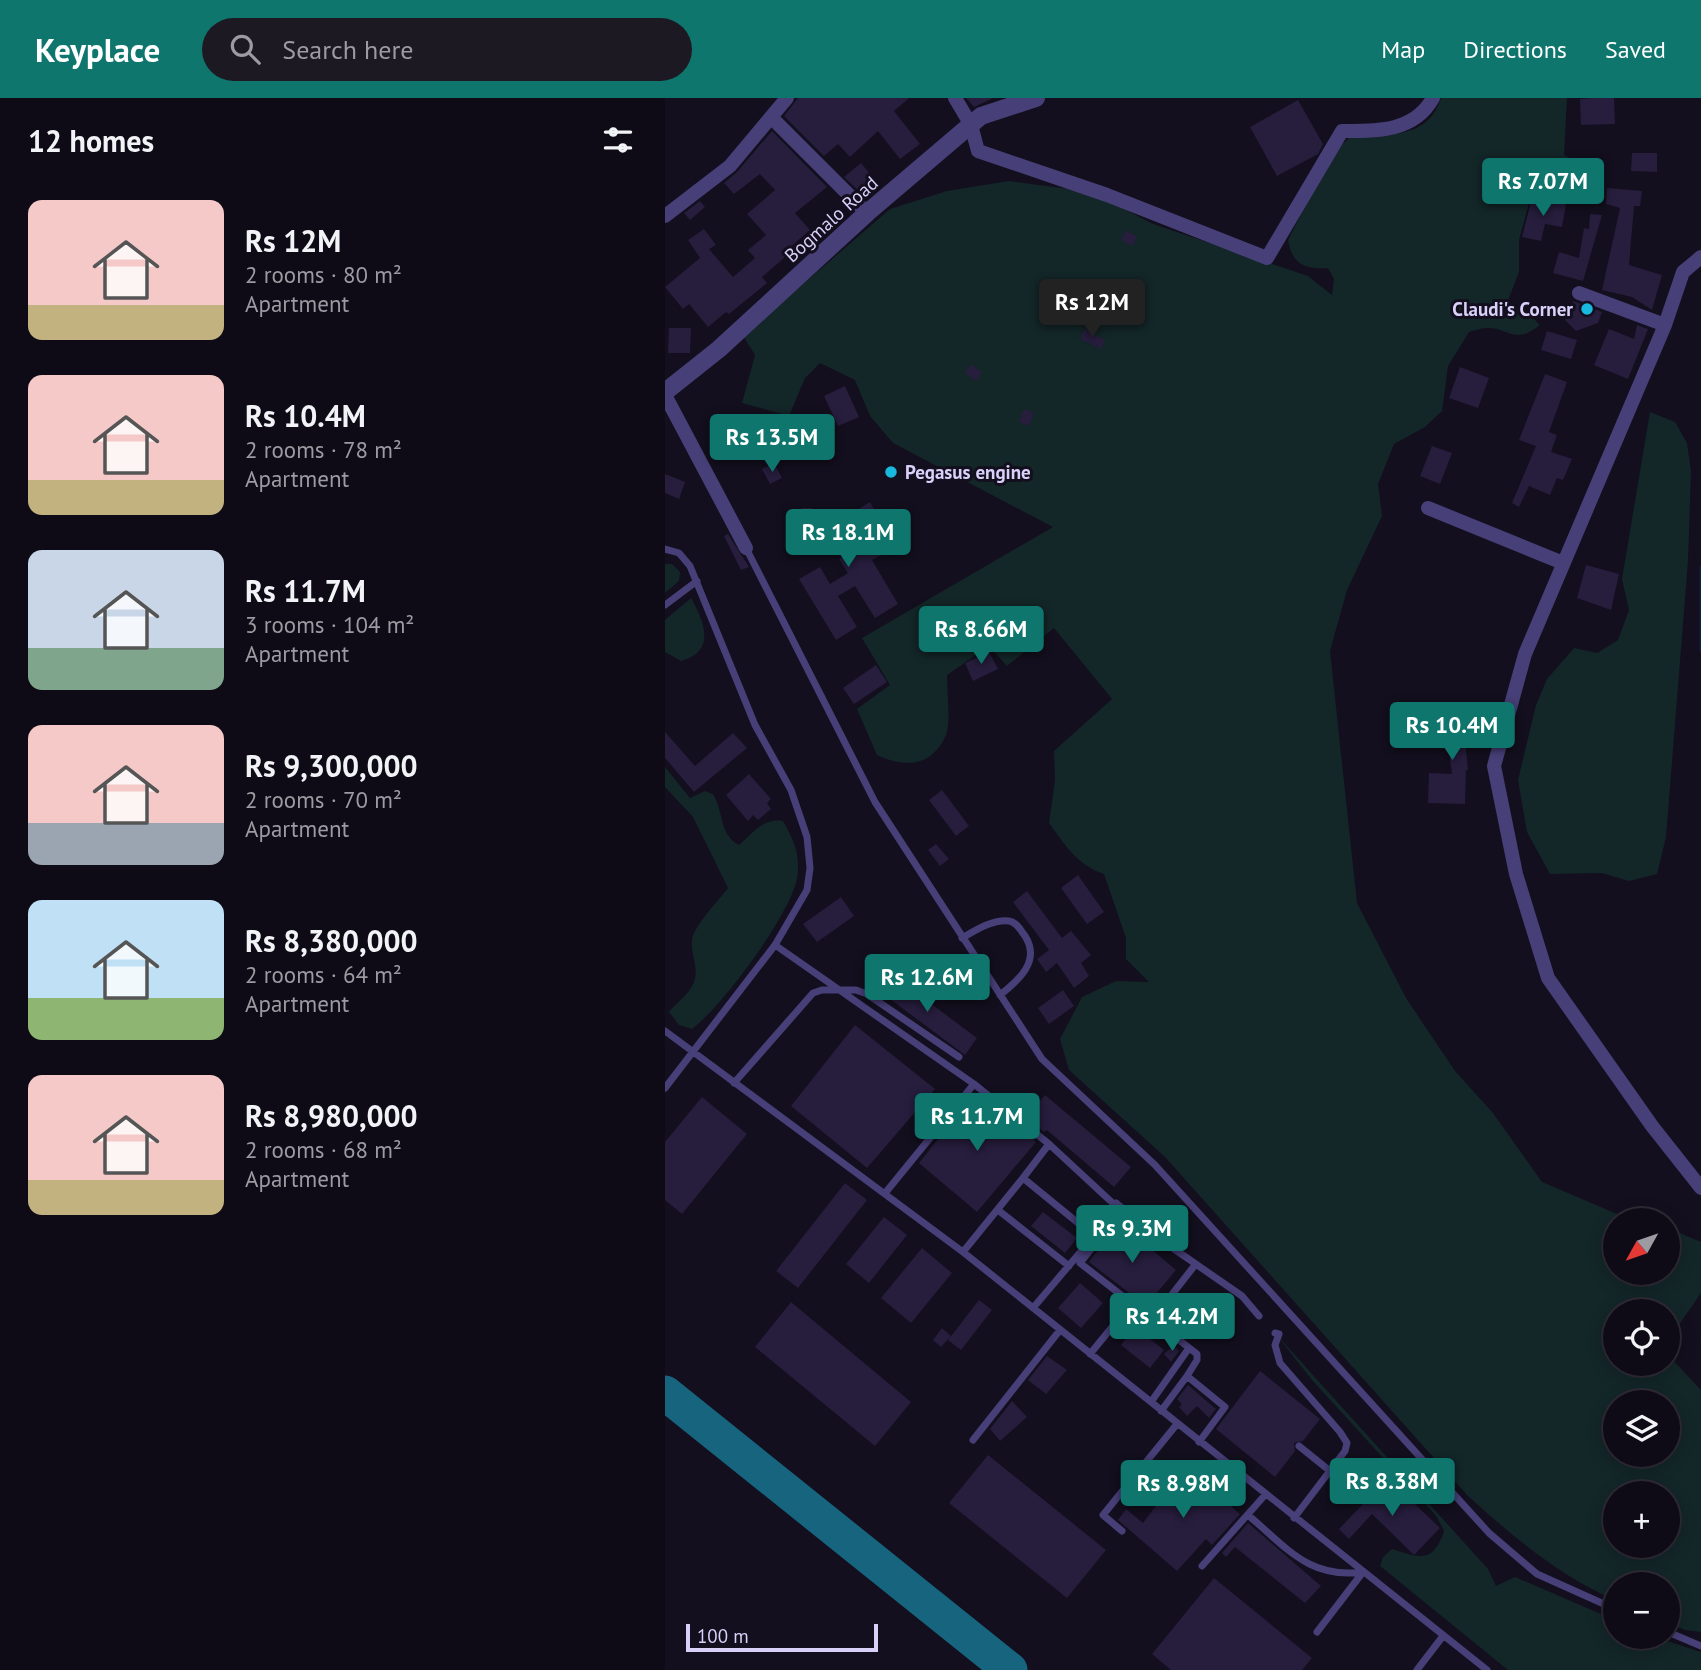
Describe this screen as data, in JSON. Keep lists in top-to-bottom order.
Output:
{
  "streets": {
    "street": ["Bogmalo Road"]
  },
  "places": ["Claudi's Corner", "Pegasus engine"],
  "scale_bar": "100 m",
  "north": "bottom left",
  "page": {
    "header": "Keyplace",
    "search": "Search here",
    "nav": ["Map", "Directions", "Saved"],
    "heading": "12 homes",
    "price": [
      "Rs 7.07M",
      "Rs 12M",
      "Rs 13.5M",
      "Rs 18.1M",
      "Rs 8.66M",
      "Rs 10.4M",
      "Rs 12.6M",
      "Rs 11.7M",
      "Rs 9.3M",
      "Rs 14.2M",
      "Rs 8.38M",
      "Rs 8.98M"
    ],
    "list": [
      {
        "name": "Rs 12M",
        "note": "2 rooms · 80 m² · Apartment"
      },
      {
        "name": "Rs 10.4M",
        "note": "2 rooms · 78 m² · Apartment"
      },
      {
        "name": "Rs 11.7M",
        "note": "3 rooms · 104 m² · Apartment"
      },
      {
        "name": "Rs 9,300,000",
        "note": "2 rooms · 70 m² · Apartment"
      },
      {
        "name": "Rs 8,380,000",
        "note": "2 rooms · 64 m² · Apartment"
      },
      {
        "name": "Rs 8,980,000",
        "note": "2 rooms · 68 m² · Apartment"
      }
    ],
    "map_buttons": ["+", "−"],
    "scale": "100 m"
  }
}
